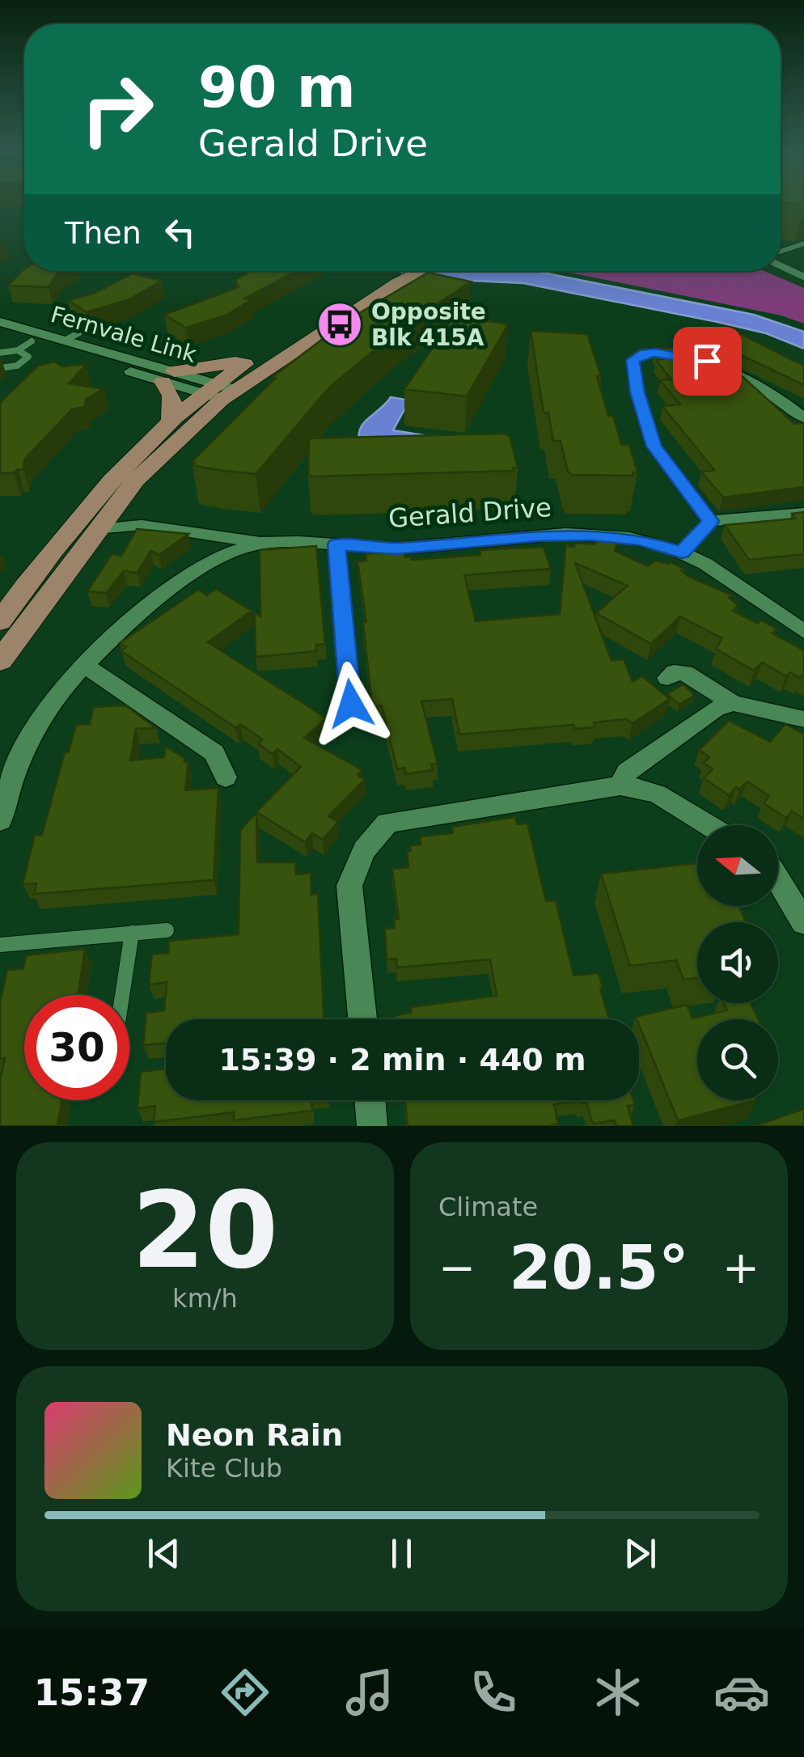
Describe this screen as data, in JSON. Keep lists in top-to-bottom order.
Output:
{
  "streets": {
    "street": ["Fernvale Link", "Gerald Drive"]
  },
  "places": {
    "bus stop": ["Opposite Blk 415A"]
  },
  "north": "left",
  "page": {
    "turn": ["90 m", "Gerald Drive"],
    "then": "Then",
    "limit": "30",
    "trip": "15:39 · 2 min · 440 m",
    "tile": [
      ["20", "km/h"],
      "Climate"
    ],
    "heat": ["−", "20.5°", "+"],
    "song": ["Neon Rain", "Kite Club"],
    "tabs": "15:37"
  }
}
